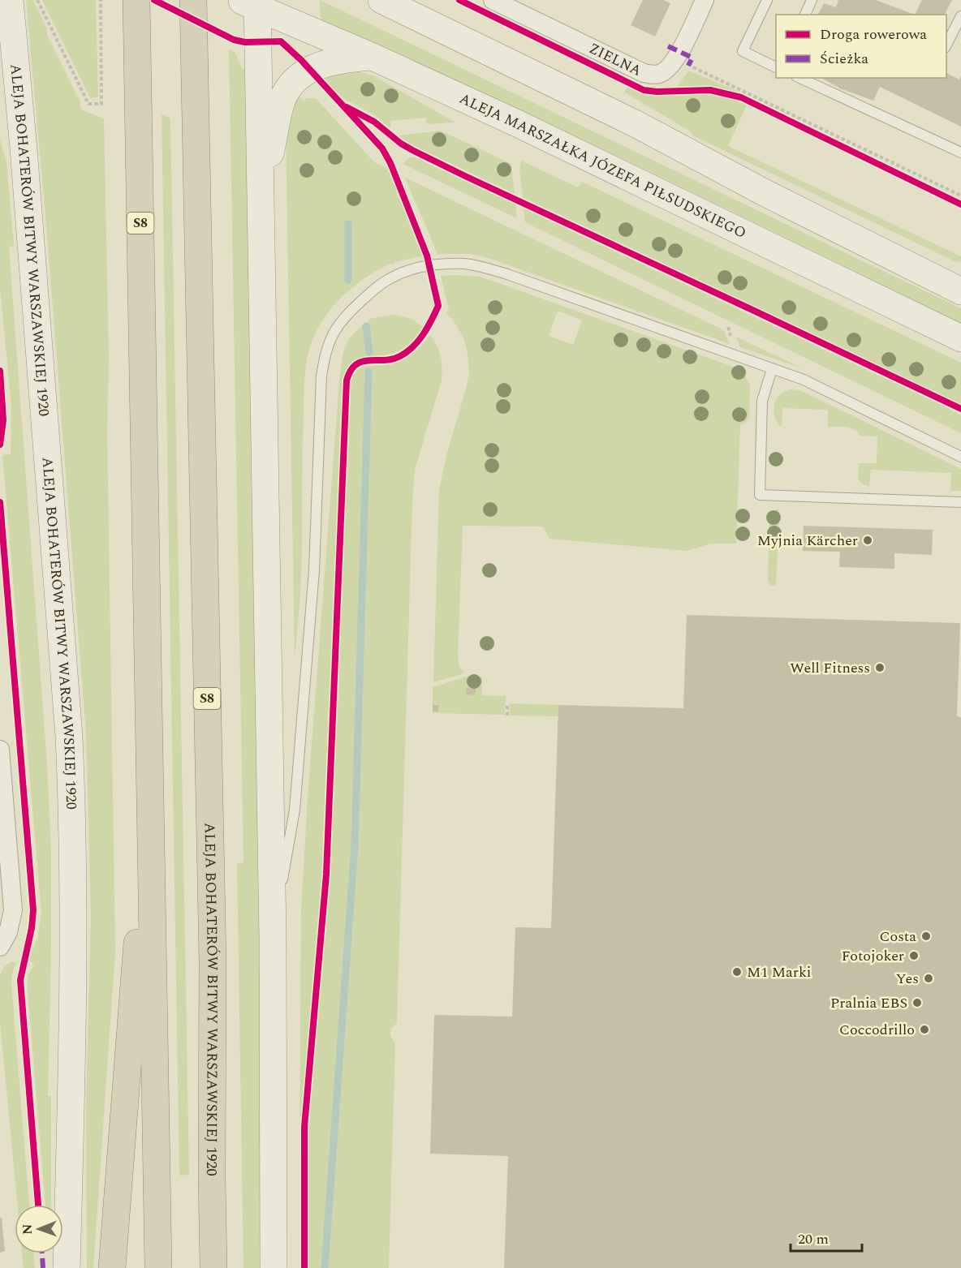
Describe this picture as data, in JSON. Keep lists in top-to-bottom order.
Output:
{
  "streets": {
    "highway": ["S8", "ALEJA BOHATERÓW BITWY WARSZAWSKIEJ 1920"],
    "main road": ["ALEJA MARSZAŁKA JÓZEFA PIŁSUDSKIEGO"],
    "street": ["ZIELNA"]
  },
  "places": [
    "Myjnia Kärcher",
    "Well Fitness",
    "Costa",
    "Fotojoker",
    "M1 Marki",
    "Yes",
    "Pralnia EBS",
    "Coccodrillo"
  ],
  "legend": ["Droga rowerowa", "Ścieżka"],
  "scale_bar": "20 m",
  "north": "left"
}
